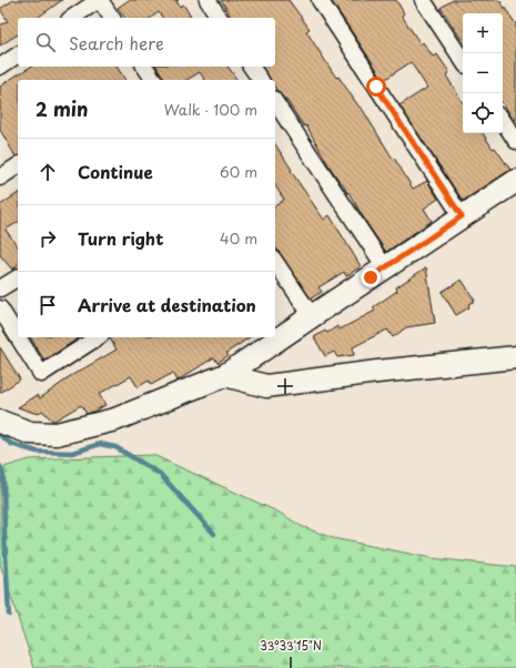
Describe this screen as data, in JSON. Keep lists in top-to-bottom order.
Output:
{
  "page": {
    "map_buttons": ["+", "−"],
    "search": "Search here",
    "heading": ["2 min", "Walk · 100 m"],
    "list": [
      ["Continue", "60 m"],
      ["Turn right", "40 m"],
      "Arrive at destination"
    ]
  },
  "coordinates": ["33°33'15\"N"]
}
